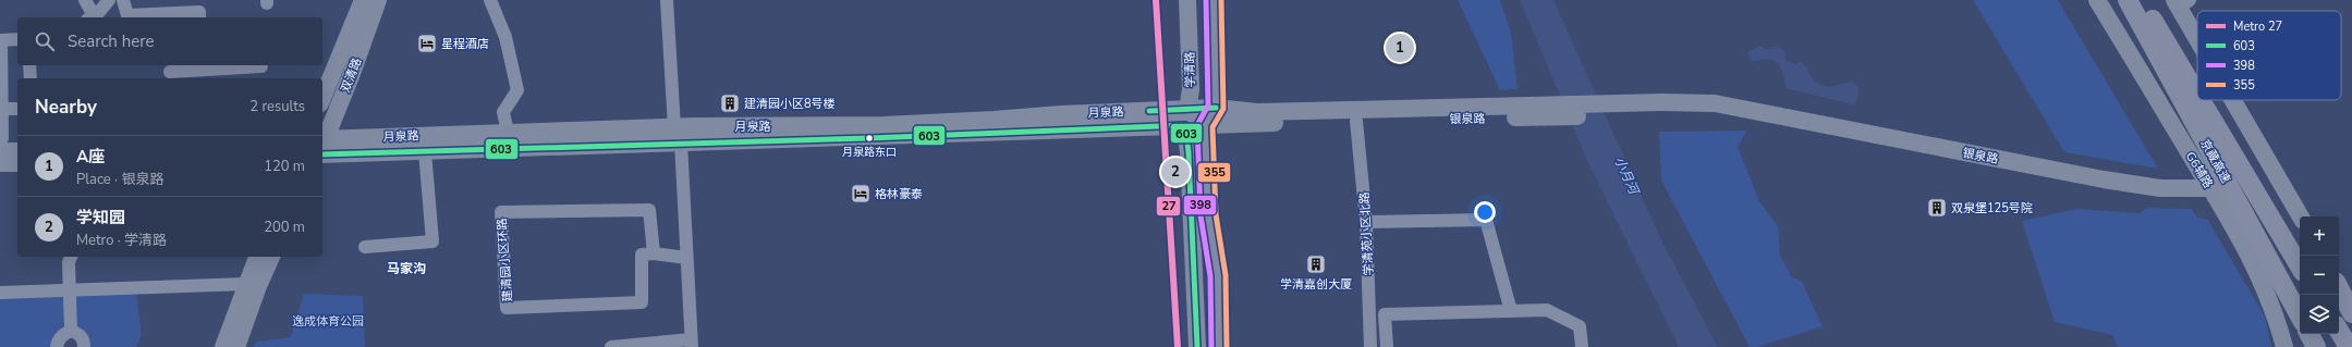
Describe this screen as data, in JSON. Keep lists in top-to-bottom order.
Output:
{
  "streets": {
    "highway": ["京藏高速"],
    "main road": [
      "学清路",
      "双清路",
      "月泉路",
      "银泉路",
      "G6辅路"
    ],
    "street": ["学清苑小区北路", "建清园小区环路"]
  },
  "crossings": [
    ["学清路", "月泉路"],
    ["学清路", "银泉路"],
    ["月泉路", "银泉路"],
    ["银泉路", "G6辅路"],
    ["银泉路", "学清苑小区北路"]
  ],
  "districts": ["马家沟"],
  "water": ["小月河"],
  "parks": ["逸成体育公园"],
  "places": {
    "hotel": ["星程酒店", "格林豪泰"],
    "building": ["建清园小区8号楼", "双泉堡125号院", "学清嘉创大厦"],
    "other": ["月泉路东口"]
  },
  "lines": [
    "metro line 27",
    "transit line 398",
    "transit line 355",
    "transit line 603"
  ],
  "legend": [
    "Metro 27",
    "603",
    "398",
    "355"
  ],
  "page": {
    "search": "Search here",
    "pins": ["1", "2"],
    "heading": ["Nearby", "2 results"],
    "list": [
      {
        "mark": "1",
        "name": "A座",
        "note": "Place · 银泉路",
        "value": "120 m"
      },
      {
        "mark": "2",
        "name": "学知园",
        "note": "Metro · 学清路",
        "value": "200 m"
      }
    ],
    "map_buttons": ["+", "−"]
  }
}
